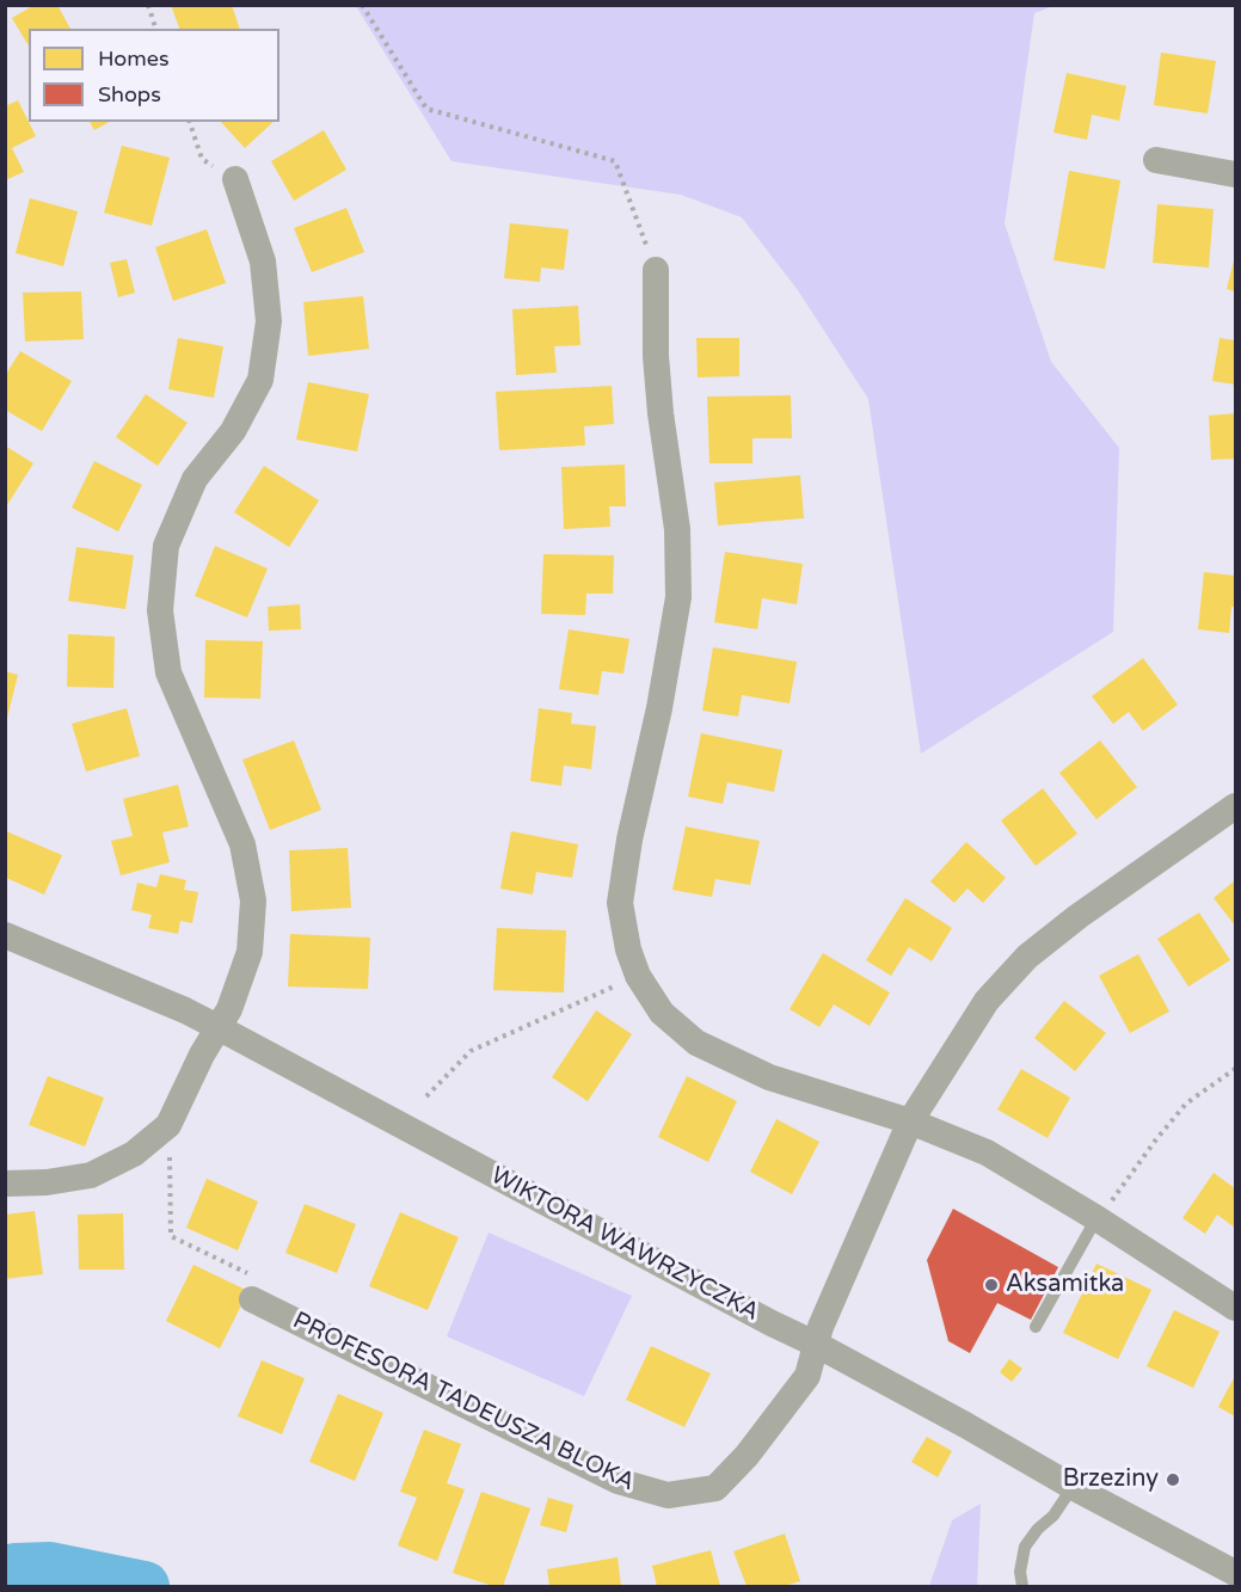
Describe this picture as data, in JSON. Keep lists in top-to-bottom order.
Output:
{
  "streets": {
    "street": ["WIKTORA WAWRZYCZKA", "PROFESORA TADEUSZA BLOKA"]
  },
  "crossings": [
    ["WIKTORA WAWRZYCZKA", "PROFESORA TADEUSZA BLOKA"]
  ],
  "places": ["Aksamitka", "Brzeziny"],
  "legend": ["Homes", "Shops"]
}
